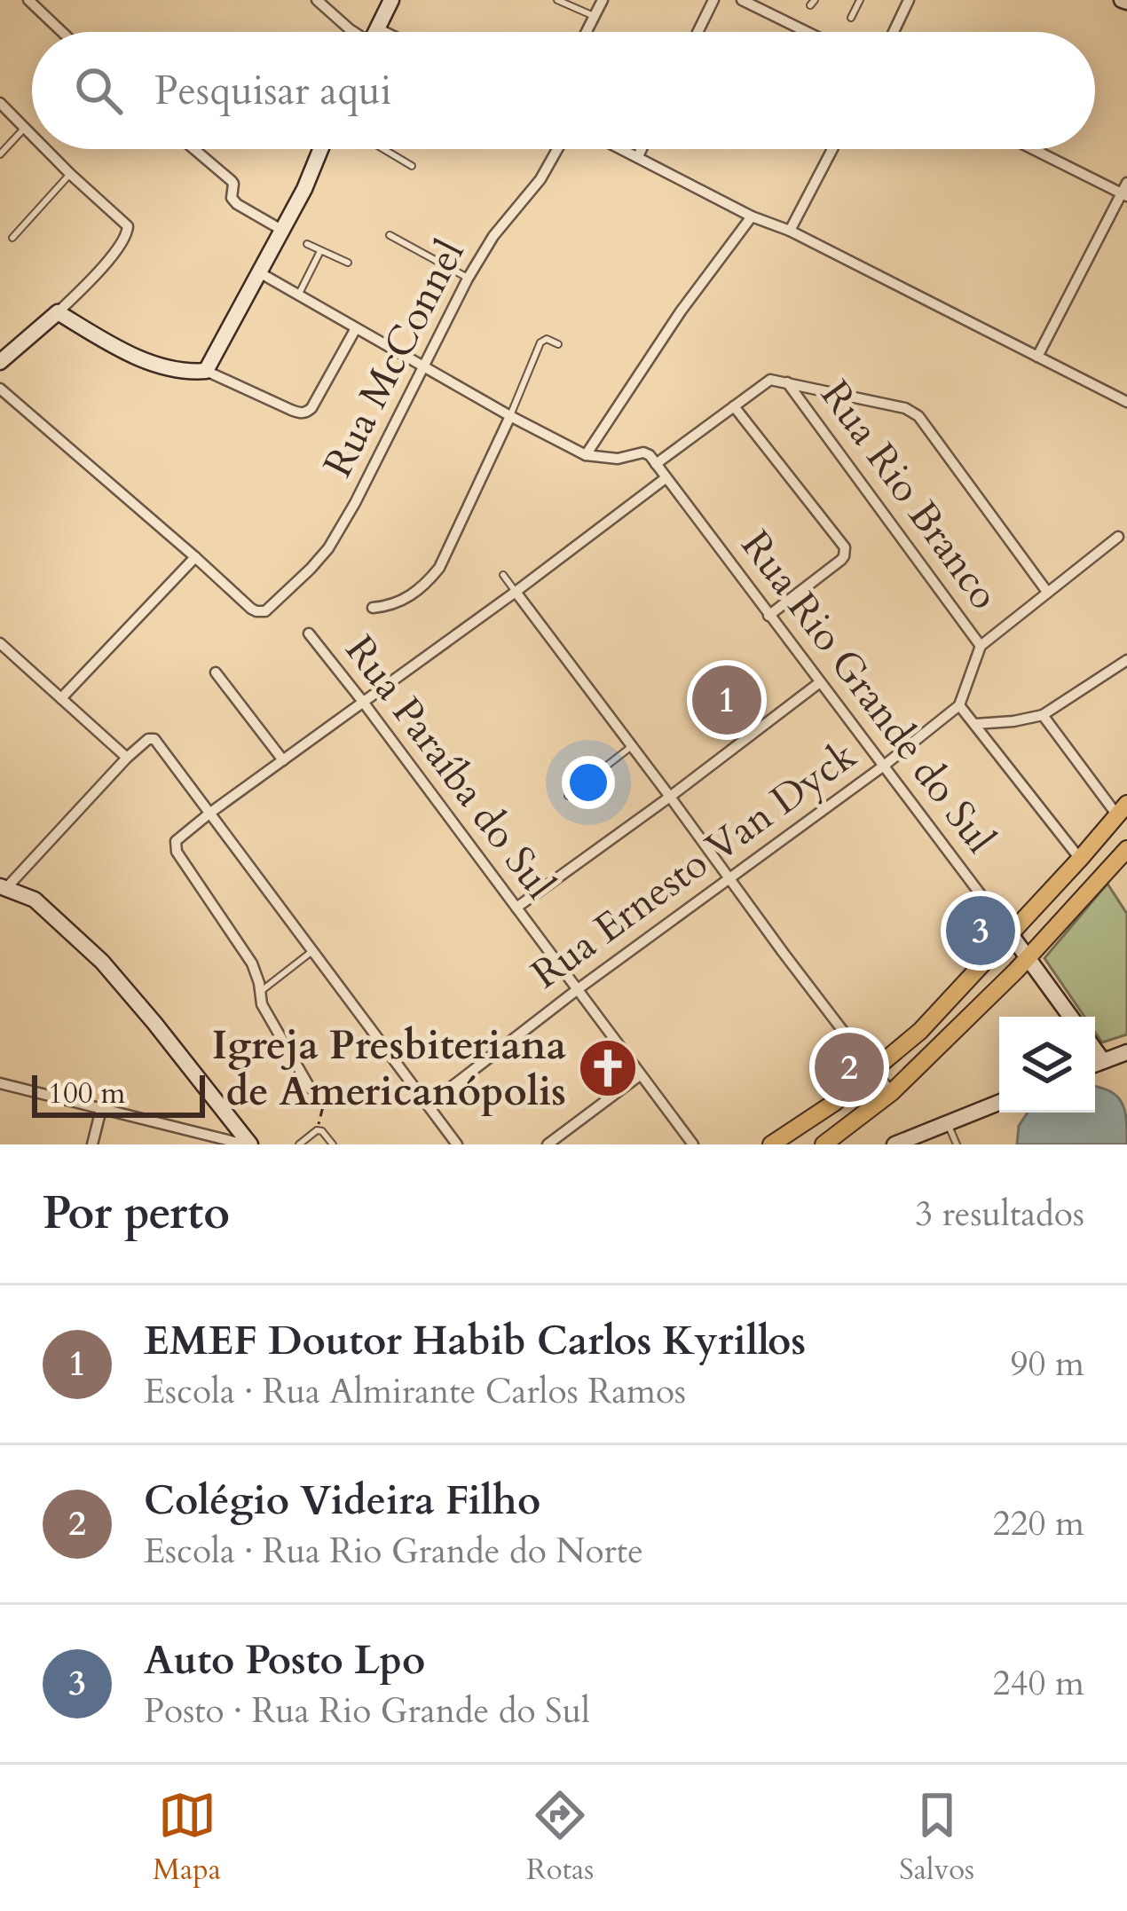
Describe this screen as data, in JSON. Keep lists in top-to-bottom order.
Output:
{
  "streets": {
    "street": [
      "Rua McConnel",
      "Rua Rio Branco",
      "Rua Rio Grande do Sul",
      "Rua Paraíba do Sul",
      "Rua Ernesto Van Dyck"
    ]
  },
  "crossings": [
    ["Rua Rio Grande do Sul", "Rua Ernesto Van Dyck"],
    ["Rua Paraíba do Sul", "Rua Ernesto Van Dyck"]
  ],
  "places": {
    "church": ["Igreja Presbiteriana de Americanópolis"]
  },
  "scale_bar": "100 m",
  "page": {
    "search": "Pesquisar aqui",
    "pins": ["1", "3", "2"],
    "scale": "100 m",
    "heading": ["Por perto", "3 resultados"],
    "list": [
      {
        "mark": "1",
        "name": "EMEF Doutor Habib Carlos Kyrillos",
        "note": "Escola · Rua Almirante Carlos Ramos",
        "value": "90 m"
      },
      {
        "mark": "2",
        "name": "Colégio Videira Filho",
        "note": "Escola · Rua Rio Grande do Norte",
        "value": "220 m"
      },
      {
        "mark": "3",
        "name": "Auto Posto Lpo",
        "note": "Posto · Rua Rio Grande do Sul",
        "value": "240 m"
      }
    ],
    "nav": ["Mapa", "Rotas", "Salvos"]
  }
}
